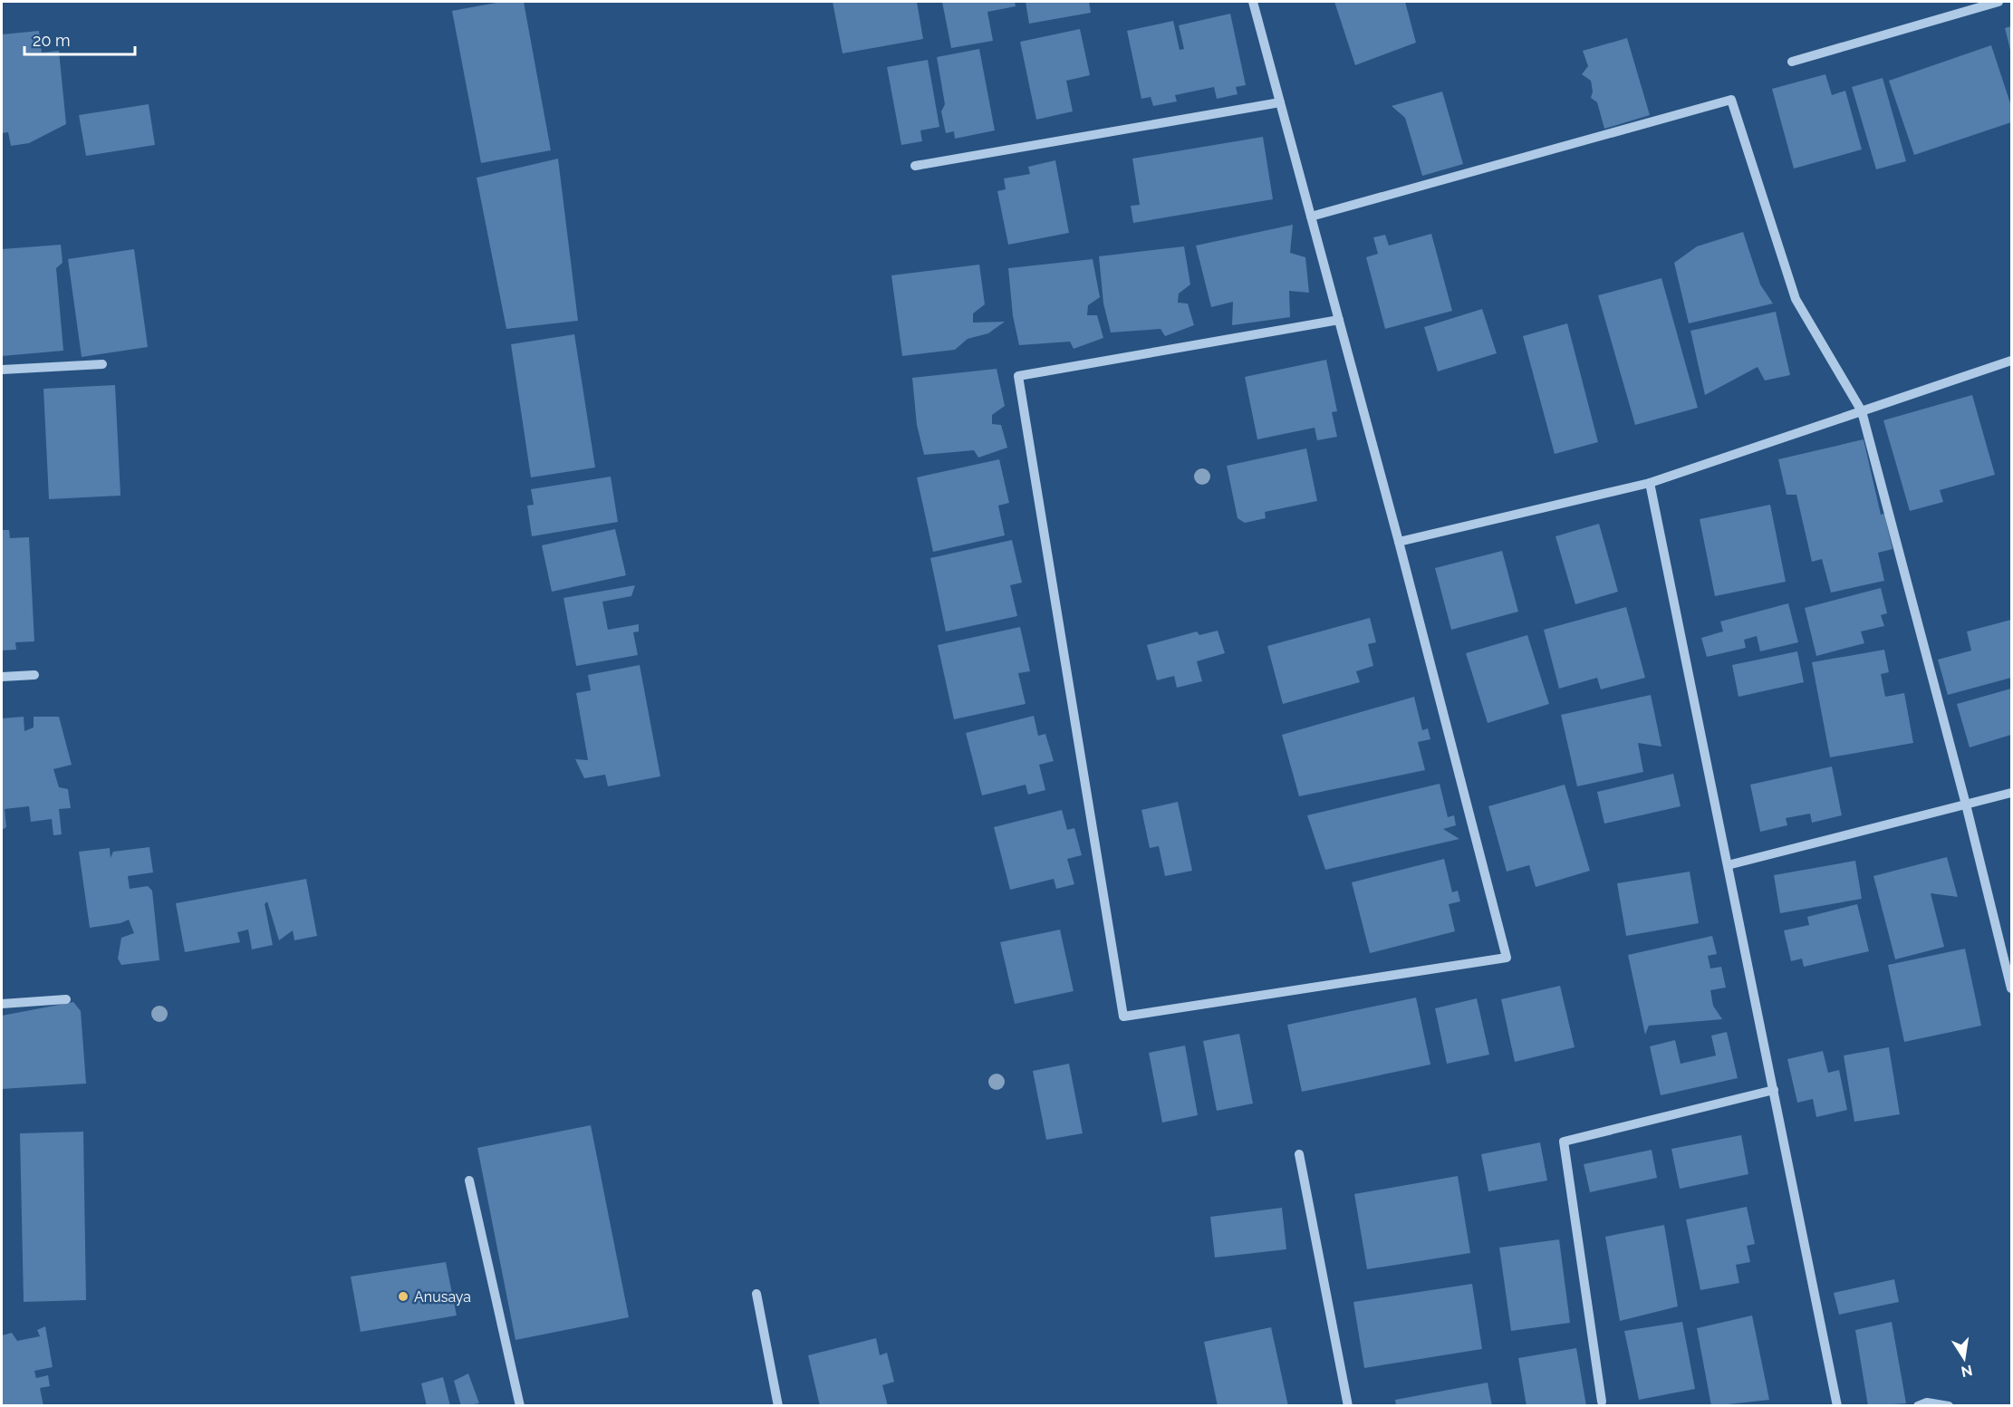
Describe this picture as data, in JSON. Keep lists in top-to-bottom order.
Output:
{
  "places": ["Anusaya"],
  "scale_bar": "20 m",
  "north": "bottom"
}
